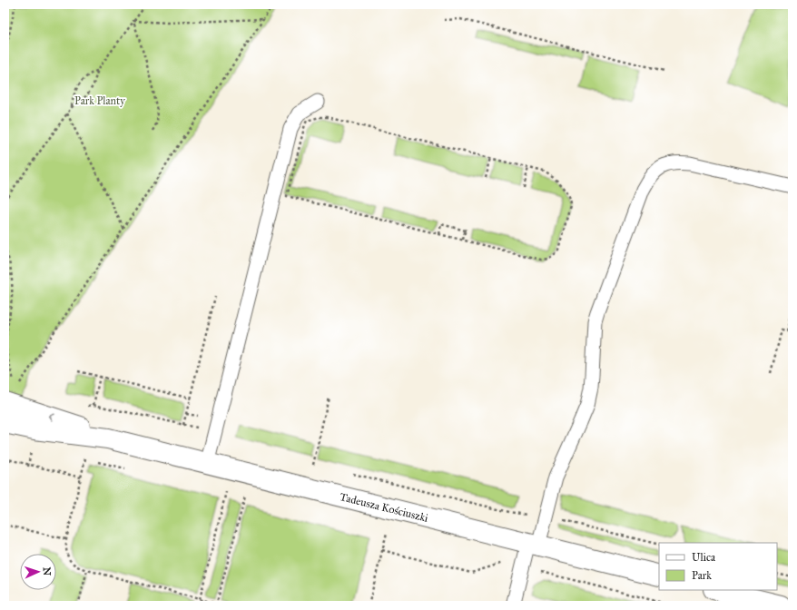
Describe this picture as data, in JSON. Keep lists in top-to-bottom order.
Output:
{
  "streets": {
    "street": ["Tadeusza Kościuszki"]
  },
  "parks": ["Park Planty"],
  "legend": ["Ulica", "Park"],
  "north": "right"
}
